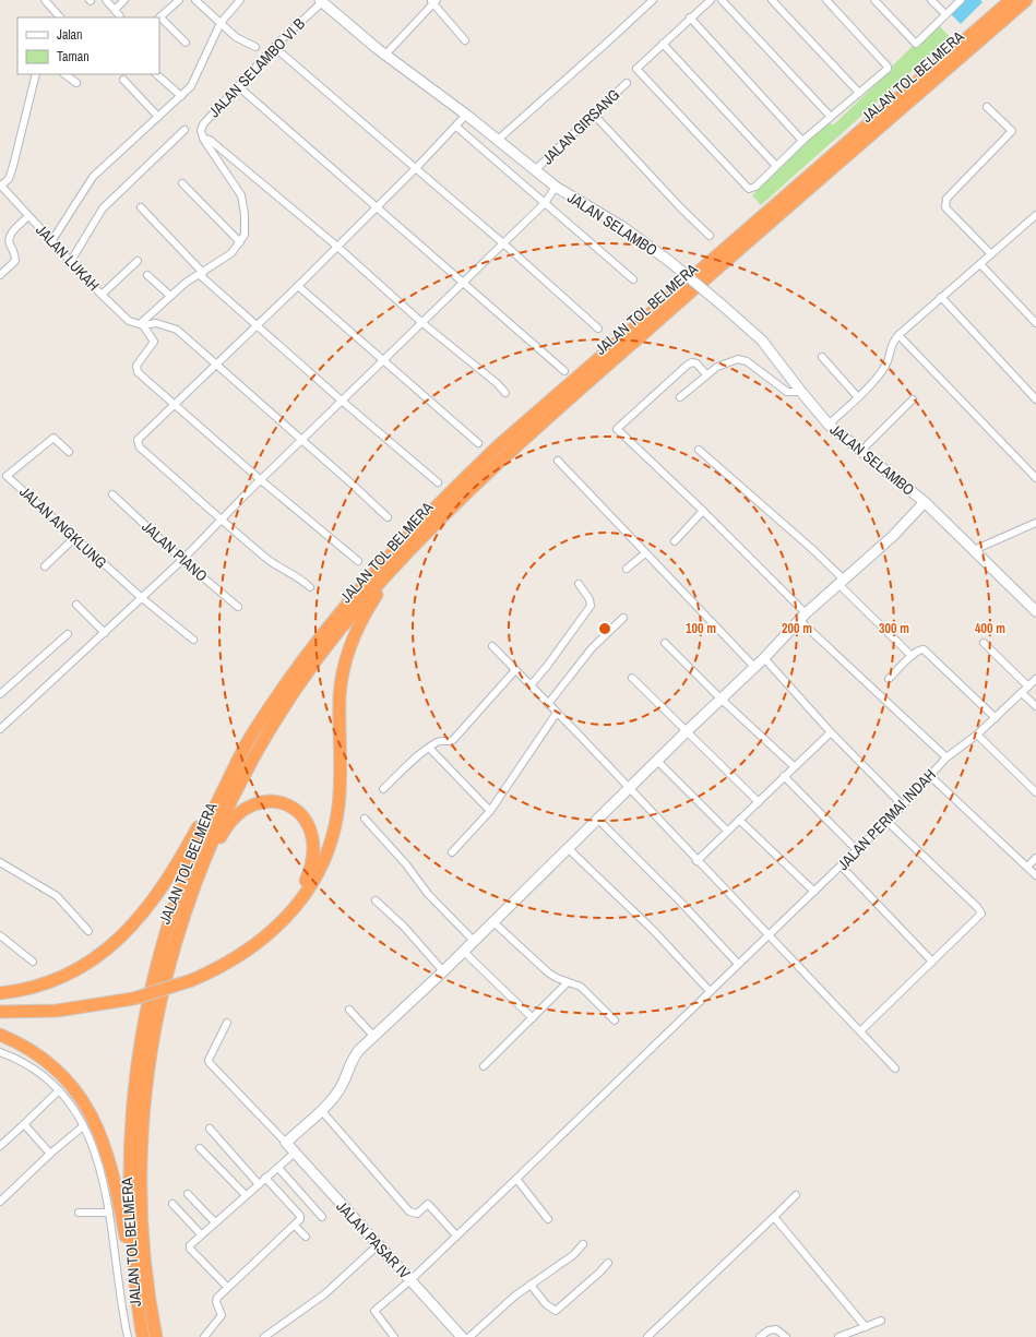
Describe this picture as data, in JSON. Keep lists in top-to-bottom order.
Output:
{
  "streets": {
    "highway": ["JALAN TOL BELMERA"],
    "street": [
      "JALAN SELAMBO VI B",
      "JALAN GIRSANG",
      "JALAN SELAMBO",
      "JALAN LUKAH",
      "JALAN ANGKLUNG",
      "JALAN PIANO",
      "JALAN PERMAI INDAH",
      "JALAN PASAR IV"
    ]
  },
  "crossings": [
    ["JALAN SELAMBO VI B", "JALAN SELAMBO"],
    ["JALAN GIRSANG", "JALAN SELAMBO"],
    ["JALAN PERMAI INDAH", "JALAN PASAR IV"]
  ],
  "legend": ["Jalan", "Taman"],
  "rings": [
    "100 m",
    "200 m",
    "300 m",
    "400 m"
  ]
}
